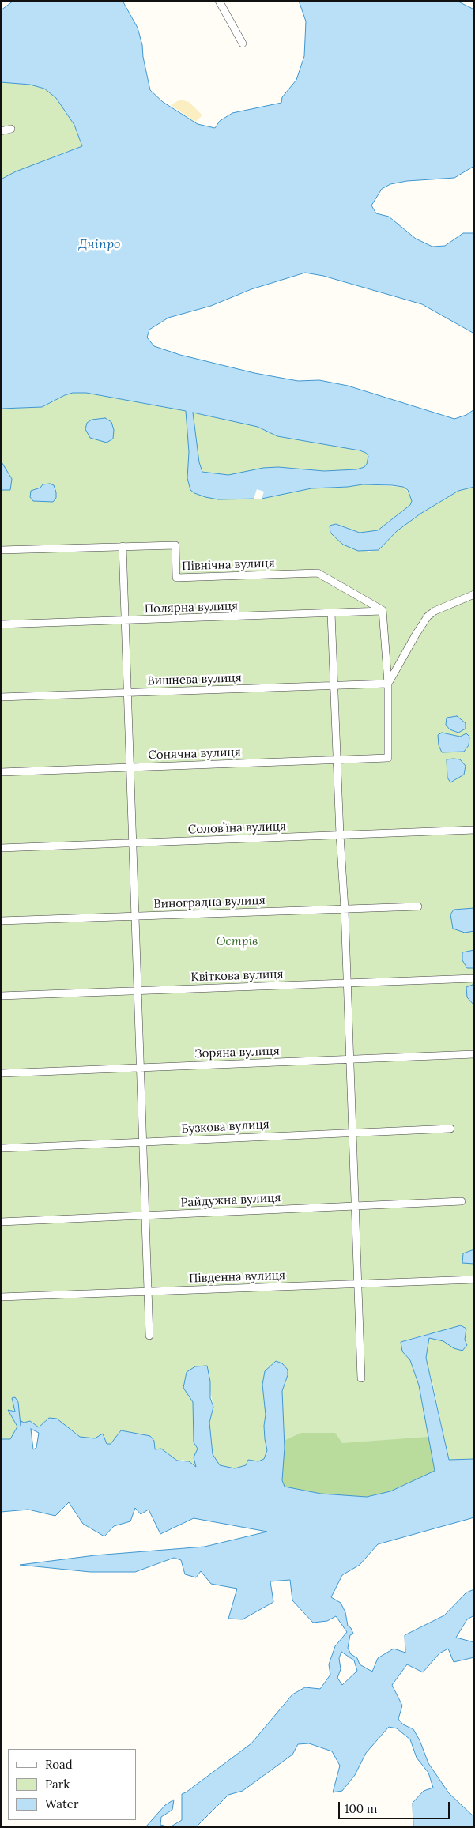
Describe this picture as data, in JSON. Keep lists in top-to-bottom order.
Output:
{
  "streets": {
    "street": [
      "Північна вулиця",
      "Полярна вулиця",
      "Вишнева вулиця",
      "Сонячна вулиця",
      "Соловʼїна вулиця",
      "Виноградна вулиця",
      "Квіткова вулиця",
      "Зоряна вулиця",
      "Бузкова вулиця",
      "Райдужна вулиця",
      "Південна вулиця"
    ]
  },
  "crossings": [
    ["Північна вулиця", "Полярна вулиця"],
    ["Вишнева вулиця", "Сонячна вулиця"]
  ],
  "water": ["Дніпро"],
  "parks": ["Острів"],
  "legend": ["Road", "Park", "Water"],
  "scale_bar": "100 m"
}
